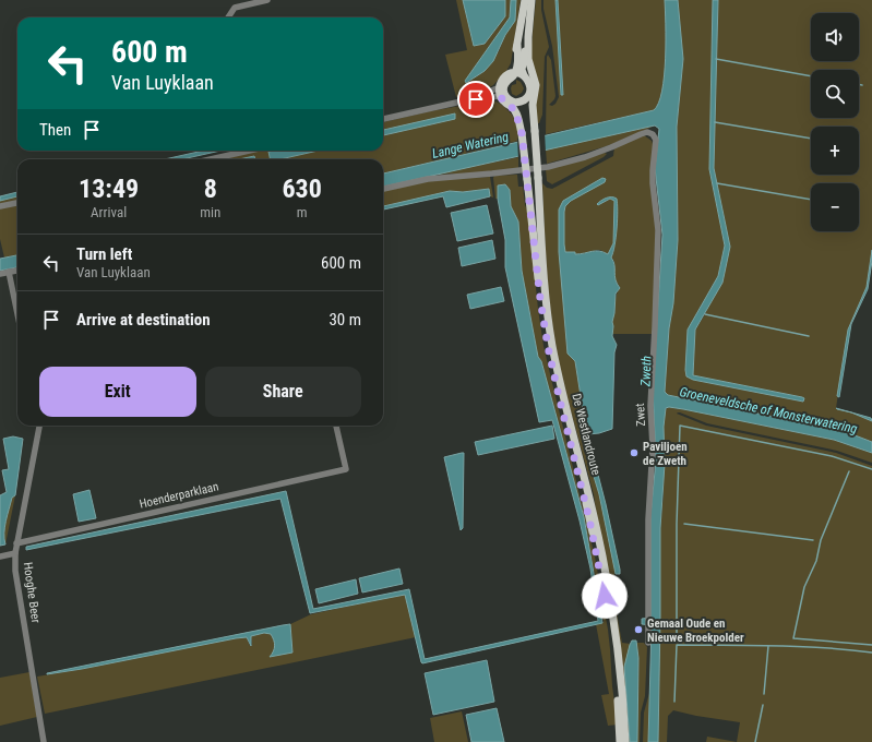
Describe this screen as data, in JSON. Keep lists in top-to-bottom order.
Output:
{
  "streets": {
    "main road": ["De Westlandroute"],
    "street": ["Zwet", "Hoenderparklaan", "Hooghe Beer"]
  },
  "crossings": [
    ["Hoenderparklaan", "Hooghe Beer"]
  ],
  "water": ["Lange Watering", "Zweth", "Groeneveldsche of Monsterwatering"],
  "places": ["Paviljoen de Zweth", "Gemaal Oude en Nieuwe Broekpolder"],
  "page": {
    "map_buttons": ["+", "−"],
    "turn": ["600 m", "Van Luyklaan"],
    "then": "Then",
    "eta": [
      "13:49",
      "Arrival",
      "8",
      "min",
      "630",
      "m"
    ],
    "list": [
      {
        "name": "Turn left",
        "note": "Van Luyklaan",
        "value": "600 m"
      },
      {
        "name": "Arrive at destination",
        "value": "30 m"
      }
    ],
    "buttons": ["Exit", "Share"]
  }
}
